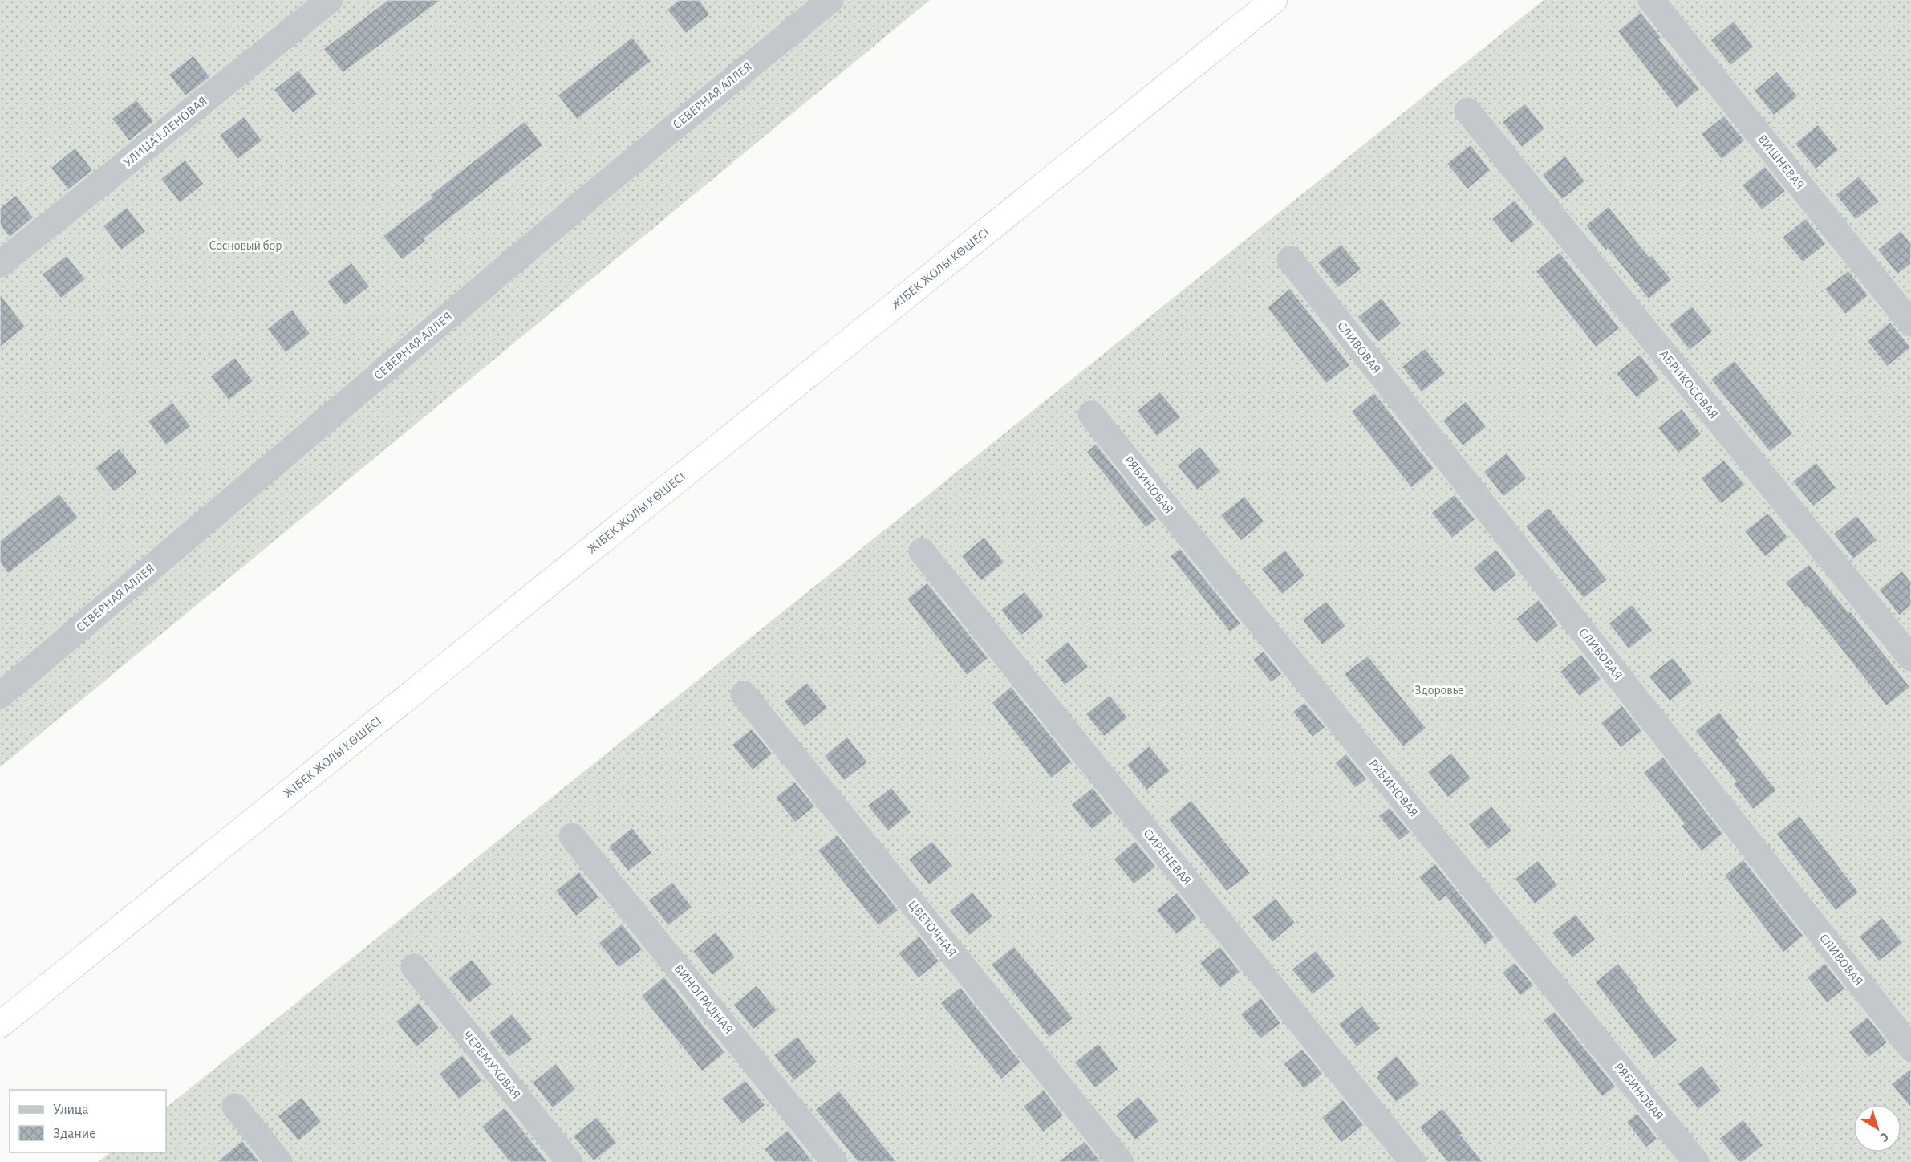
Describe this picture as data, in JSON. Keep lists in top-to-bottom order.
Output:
{
  "streets": {
    "highway": ["ЖІБЕК ЖОЛЫ КӨШЕСІ"],
    "street": [
      "СЕВЕРНАЯ АЛЛЕЯ",
      "УЛИЦА КЛЕНОВАЯ",
      "ВИШНЕВАЯ",
      "СЛИВОВАЯ",
      "АБРИКОСОВАЯ",
      "РЯБИНОВАЯ",
      "СИРЕНЕВАЯ",
      "ЦВЕТОЧНАЯ",
      "ВИНОГРАДНАЯ",
      "ЧЕРЕМУХОВАЯ"
    ]
  },
  "parks": ["Сосновый бор", "Здоровье"],
  "legend": ["Улица", "Здание"],
  "north": "bottom right"
}
